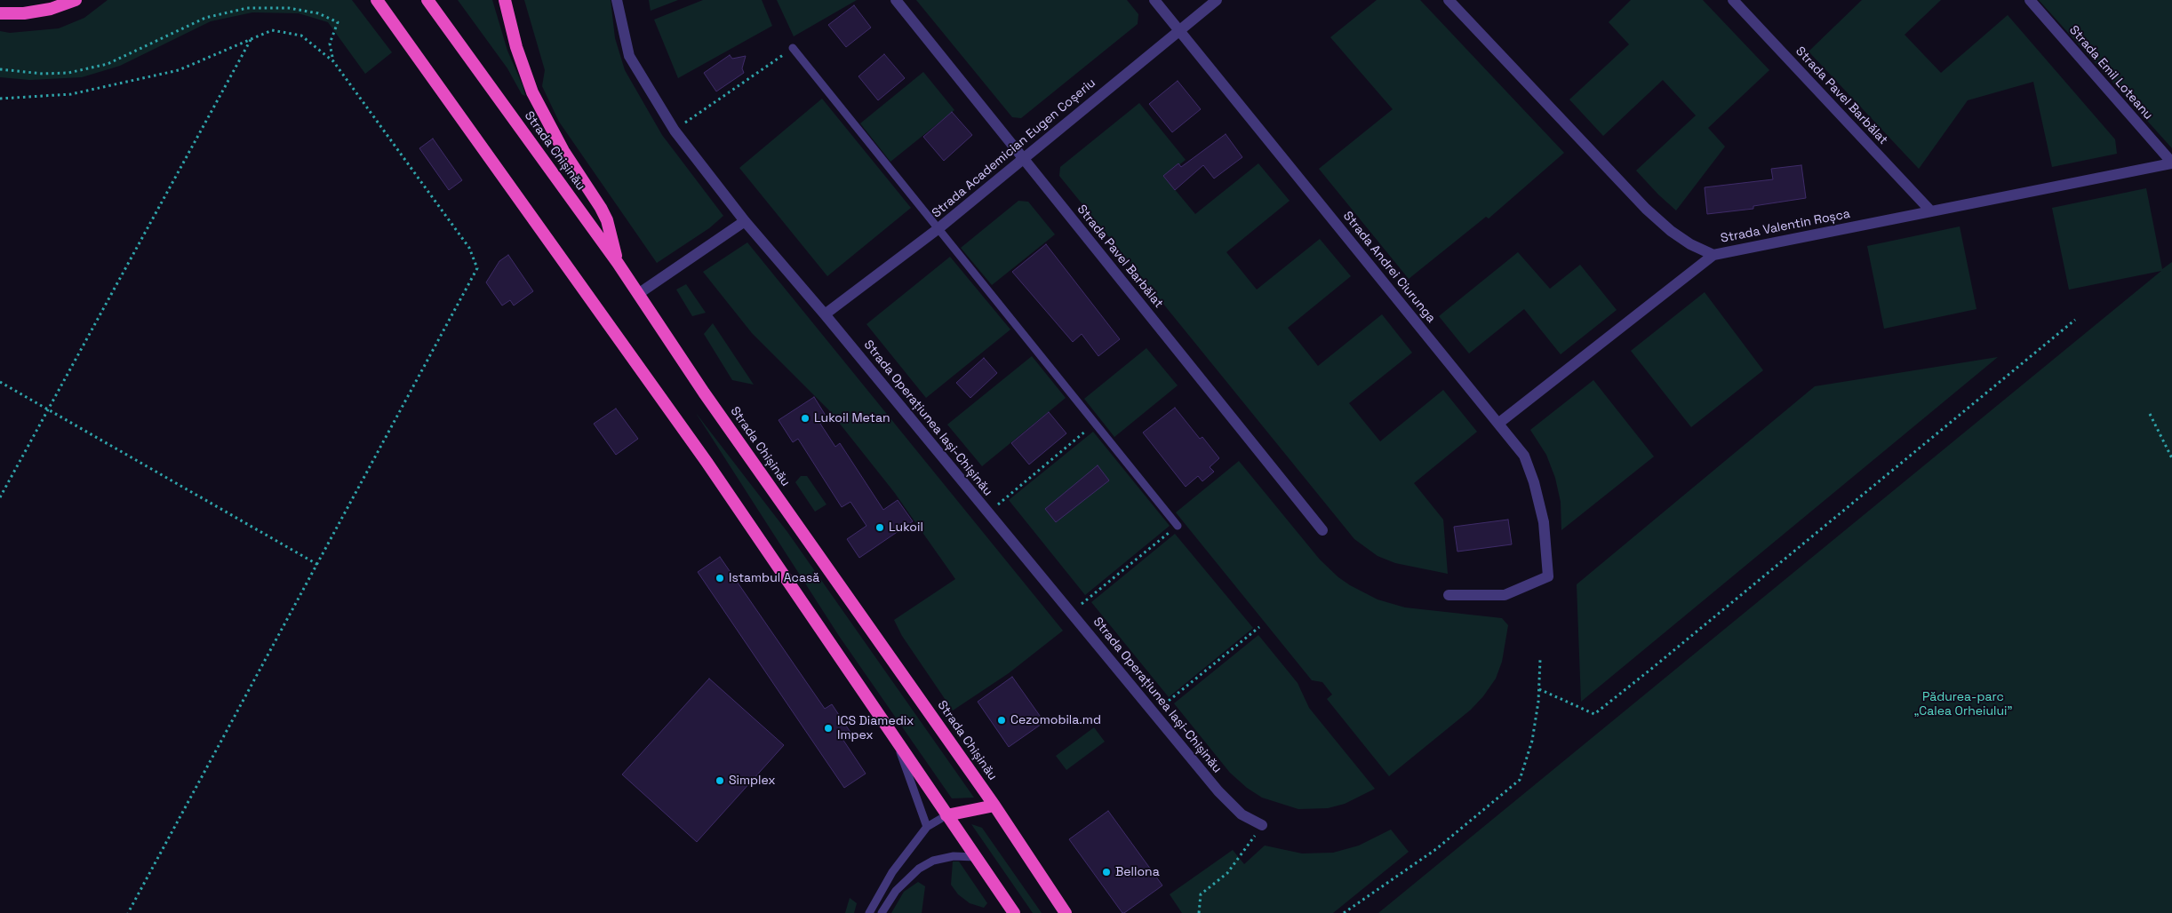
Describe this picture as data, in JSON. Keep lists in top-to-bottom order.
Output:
{
  "streets": {
    "highway": ["Strada Chișinău"],
    "street": [
      "Strada Emil Loteanu",
      "Strada Pavel Barbălat",
      "Strada Academician Eugen Coșeriu",
      "Strada Valentin Roșca",
      "Strada Andrei Ciurunga",
      "Strada Operațiunea Iași-Chișinău"
    ]
  },
  "crossings": [
    ["Strada Emil Loteanu", "Strada Valentin Roșca"],
    ["Strada Pavel Barbălat", "Strada Academician Eugen Coșeriu"],
    ["Strada Pavel Barbălat", "Strada Valentin Roșca"],
    ["Strada Academician Eugen Coșeriu", "Strada Andrei Ciurunga"],
    ["Strada Academician Eugen Coșeriu", "Strada Operațiunea Iași-Chișinău"]
  ],
  "parks": ["Pădurea-parc „Calea Orheiului”"],
  "places": [
    "Lukoil Metan",
    "Lukoil",
    "Istambul Acasă",
    "Cezomobila.md",
    "ICS Diamedix Impex",
    "Simplex",
    "Bellona"
  ]
}
